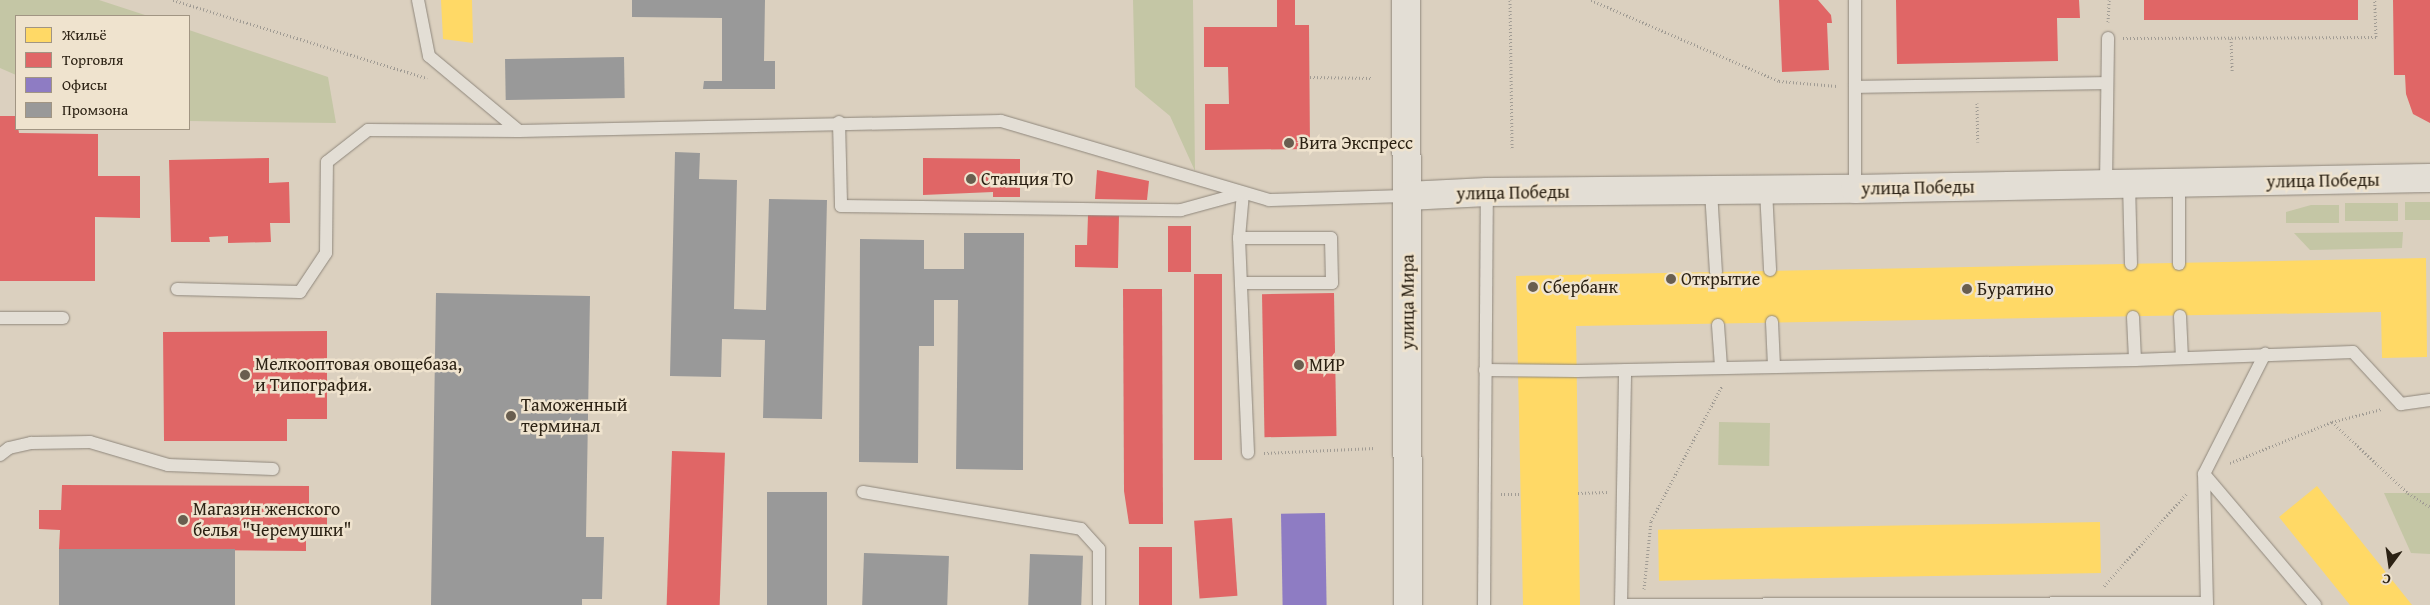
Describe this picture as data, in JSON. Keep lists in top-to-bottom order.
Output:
{
  "streets": {
    "main road": ["улица Победы", "улица Мира"]
  },
  "crossings": [
    ["улица Победы", "улица Мира"]
  ],
  "places": [
    "Вита Экспресс",
    "Станция ТО",
    "Открытие",
    "Сбербанк",
    "Буратино",
    "МИР",
    "Мелкооптовая овощебаза, и Типография.",
    "Таможенный терминал",
    "Магазин женского белья \"Черемушки\""
  ],
  "legend": [
    "Жильё",
    "Торговля",
    "Офисы",
    "Промзона"
  ],
  "north": "bottom"
}
